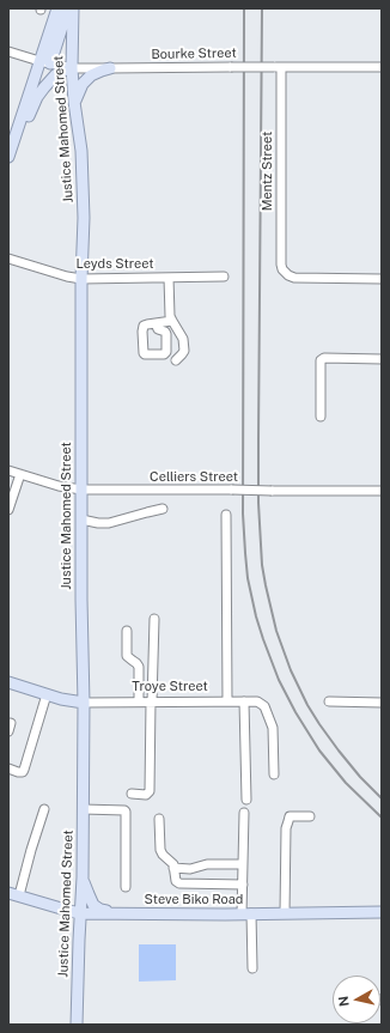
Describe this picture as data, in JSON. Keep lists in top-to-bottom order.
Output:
{
  "streets": {
    "main road": ["Justice Mahomed Street", "Troye Street", "Steve Biko Road"],
    "street": [
      "Bourke Street",
      "Mentz Street",
      "Leyds Street",
      "Celliers Street"
    ]
  },
  "crossings": [
    ["Bourke Street", "Justice Mahomed Street"],
    ["Bourke Street", "Mentz Street"],
    ["Justice Mahomed Street", "Leyds Street"],
    ["Justice Mahomed Street", "Celliers Street"],
    ["Justice Mahomed Street", "Troye Street"],
    ["Justice Mahomed Street", "Steve Biko Road"]
  ],
  "north": "left"
}
